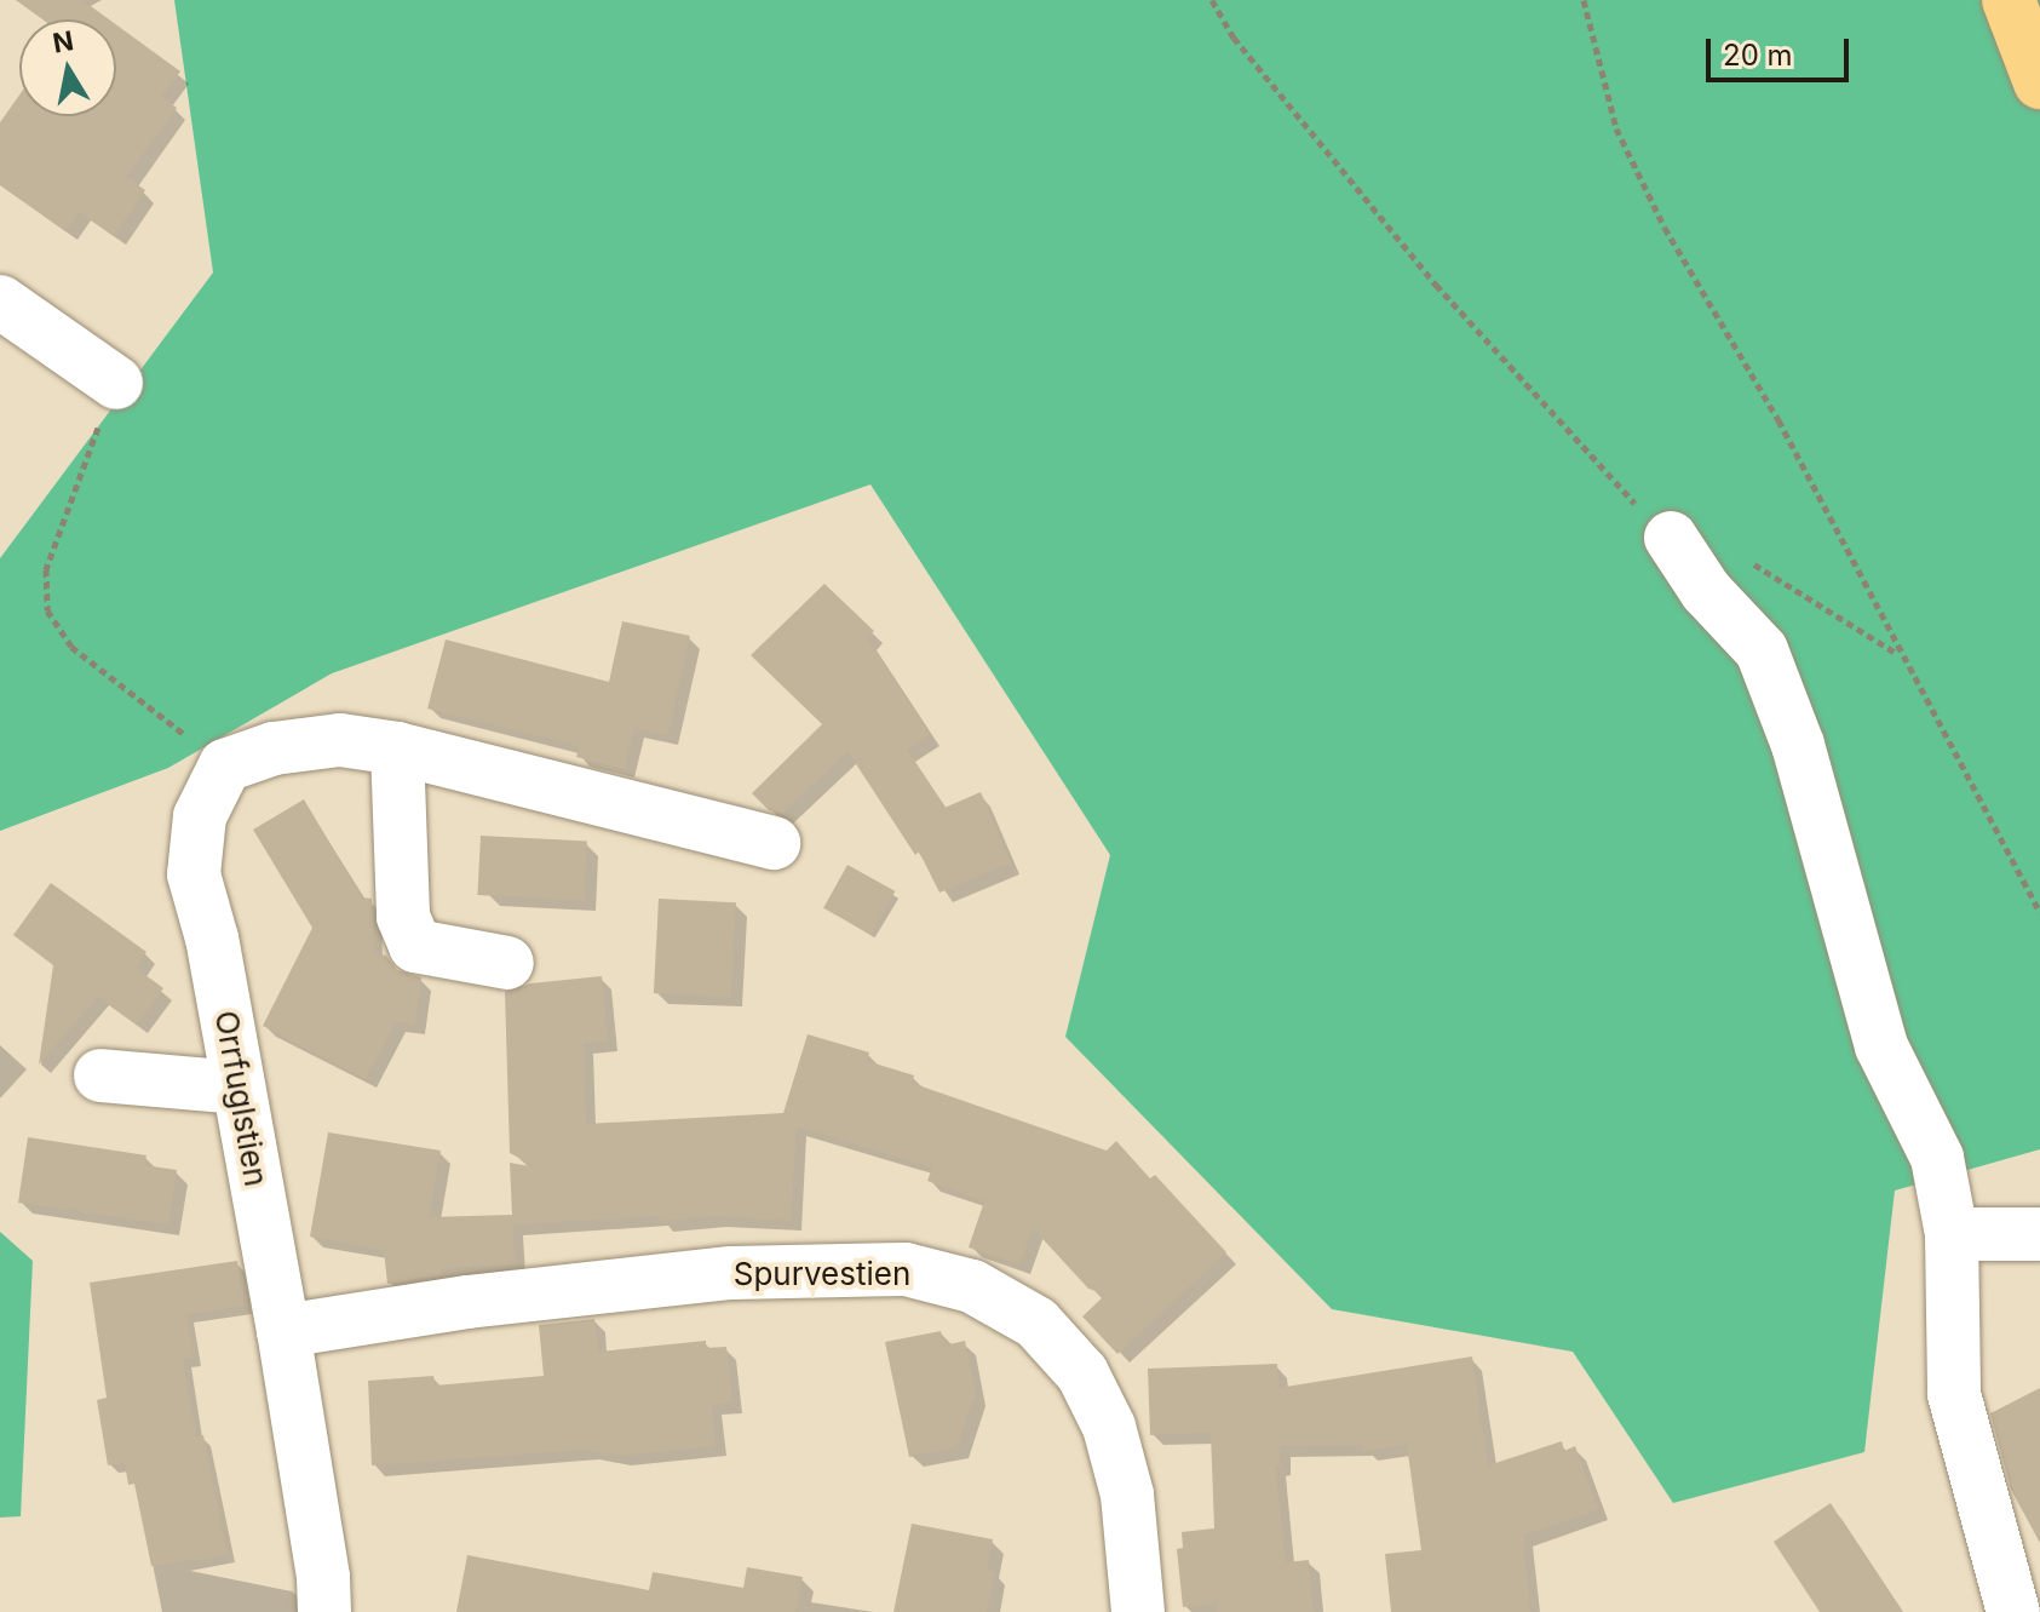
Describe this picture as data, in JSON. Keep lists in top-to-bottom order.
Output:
{
  "streets": {
    "street": ["Orrfuglstien", "Spurvestien"]
  },
  "crossings": [
    ["Orrfuglstien", "Spurvestien"]
  ],
  "scale_bar": "20 m",
  "north": "top"
}
